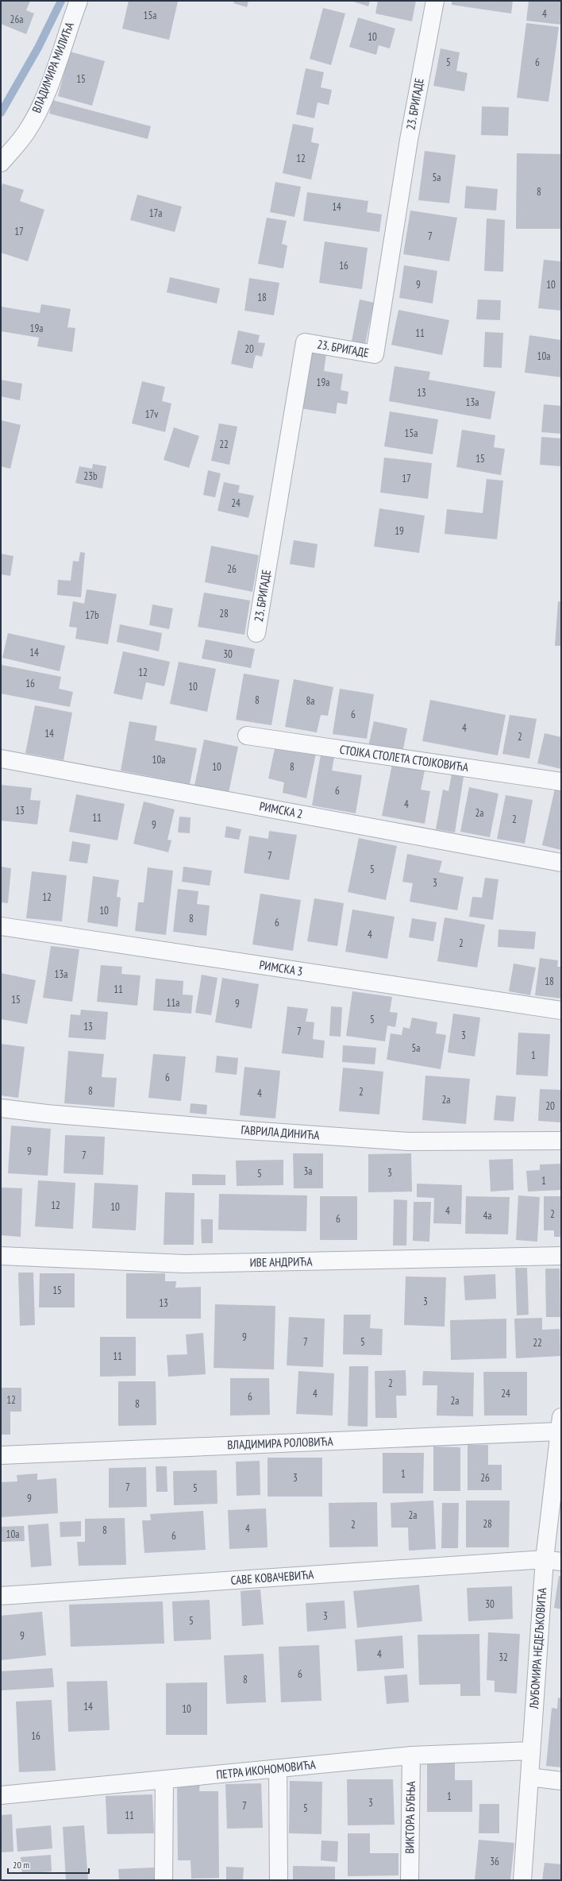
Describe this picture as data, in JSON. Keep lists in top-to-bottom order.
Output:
{
  "streets": {
    "street": [
      "ВЛАДИМИРА МИЛИЋА",
      "23. БРИГАДЕ",
      "СТОЈКА СТОЛЕТА СТОЈКОВИЋА",
      "РИМСКА 2",
      "РИМСКА 3",
      "ГАВРИЛА ДИНИЋА",
      "ИВЕ АНДРИЋА",
      "ВЛАДИМИРА РОЛОВИЋА",
      "САВЕ КОВАЧЕВИЋА",
      "ЉУБОМИРА НЕДЕЉКОВИЋА",
      "ПЕТРА ИКОНОМОВИЋА",
      "ВИКТОРА БУБЊА"
    ]
  },
  "crossings": [
    ["ВЛАДИМИРА РОЛОВИЋА", "ЉУБОМИРА НЕДЕЉКОВИЋА"],
    ["САВЕ КОВАЧЕВИЋА", "ЉУБОМИРА НЕДЕЉКОВИЋА"],
    ["ЉУБОМИРА НЕДЕЉКОВИЋА", "ПЕТРА ИКОНОМОВИЋА"],
    ["ПЕТРА ИКОНОМОВИЋА", "ВИКТОРА БУБЊА"]
  ],
  "house_numbers": [
    "4",
    "15a",
    "26a",
    "10",
    "5",
    "6",
    "15",
    "12",
    "5a",
    "8",
    "14",
    "17a",
    "17",
    "7",
    "16",
    "9",
    "10",
    "18",
    "19a",
    "11",
    "20",
    "10a",
    "19a",
    "13",
    "13a",
    "17v",
    "15a",
    "22",
    "15",
    "23b",
    "17",
    "24",
    "19",
    "26",
    "28",
    "17b",
    "14",
    "30",
    "12",
    "16",
    "10",
    "8",
    "8a",
    "6",
    "4",
    "14",
    "2",
    "10a",
    "10",
    "8",
    "6",
    "4",
    "13",
    "2a",
    "11",
    "2",
    "9",
    "7",
    "5",
    "3",
    "12",
    "10",
    "8",
    "6",
    "4",
    "2",
    "13a",
    "18",
    "11",
    "15",
    "11a",
    "9",
    "5",
    "13",
    "7",
    "3",
    "5a",
    "1",
    "6",
    "8",
    "2",
    "4",
    "2a",
    "20",
    "9",
    "7",
    "3a",
    "3",
    "5",
    "1",
    "12",
    "10",
    "4",
    "2",
    "4a",
    "6",
    "15",
    "3",
    "13",
    "9",
    "7",
    "5",
    "22",
    "11",
    "2",
    "4",
    "24",
    "6",
    "12",
    "2a",
    "8",
    "1",
    "3",
    "26",
    "7",
    "5",
    "9",
    "2a",
    "28",
    "2",
    "4",
    "8",
    "10a",
    "6",
    "30",
    "3",
    "5",
    "9",
    "4",
    "32",
    "6",
    "8",
    "14",
    "10",
    "16",
    "1",
    "3",
    "7",
    "5",
    "11",
    "36"
  ],
  "scale_bar": "20 m"
}
